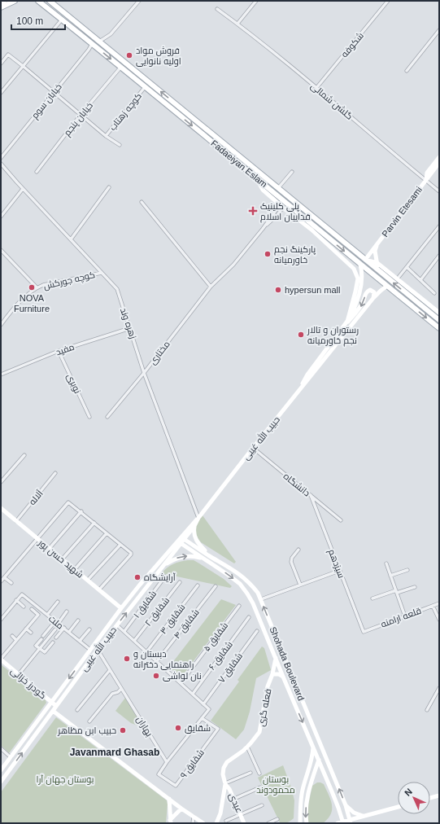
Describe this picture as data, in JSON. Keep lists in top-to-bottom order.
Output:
{
  "streets": {
    "main road": ["Fadaeiyan Eslam"],
    "street": [
      "شکوفه",
      "خیابان سوم",
      "گلشن شمالی",
      "کوچه زهتاب",
      "خیابان پنجم",
      "Parvin Etesami",
      "کوچه جورکش",
      "زهره وند",
      "مفید",
      "مختاری",
      "نوبری",
      "حبیب الله غیبی",
      "دانشگاه",
      "آلاله",
      "شهید حسن پور",
      "سیزدهم",
      "شقایق ۱",
      "شقایق ۲",
      "قلعه ارامنه",
      "شقایق ۳",
      "ملت",
      "شقایق ۴",
      "شقایق ۵",
      "شقایق ۶",
      "Shohada Boulevard",
      "شقایق ۷",
      "گودرز خزائی",
      "فعله گری",
      "بهاران",
      "شقایق ۹",
      "عیدی"
    ]
  },
  "crossings": [
    ["شکوفه", "گلشن شمالی"],
    ["خیابان سوم", "Fadaeiyan Eslam"],
    ["گلشن شمالی", "Parvin Etesami"],
    ["کوچه زهتاب", "Fadaeiyan Eslam"],
    ["خیابان پنجم", "Fadaeiyan Eslam"],
    ["Fadaeiyan Eslam", "Parvin Etesami"],
    ["Fadaeiyan Eslam", "حبیب الله غیبی"],
    ["کوچه جورکش", "زهره وند"],
    ["زهره وند", "مفید"],
    ["زهره وند", "مختاری"],
    ["زهره وند", "حبیب الله غیبی"],
    ["مفید", "نوبری"],
    ["حبیب الله غیبی", "دانشگاه"],
    ["حبیب الله غیبی", "شهید حسن پور"],
    ["حبیب الله غیبی", "ملت"],
    ["حبیب الله غیبی", "Shohada Boulevard"],
    ["حبیب الله غیبی", "گودرز خزائی"],
    ["حبیب الله غیبی", "بهاران"],
    ["دانشگاه", "سیزدهم"],
    ["آلاله", "شهید حسن پور"],
    ["سیزدهم", "قلعه ارامنه"],
    ["Shohada Boulevard", "فعله گری"],
    ["فعله گری", "عیدی"],
    ["بهاران", "شقایق ۹"]
  ],
  "districts": ["Javanmard Ghasab"],
  "parks": ["بوستان جهان آرا", "بوستان محمودوند"],
  "places": {
    "other": [
      "فروش مواد اولیه نانوایی",
      "پارکینگ نجم خاورمیانه",
      "NOVA Furniture",
      "hypersun mall",
      "رستوران و تالار نجم خاورمیانه",
      "آرایشگاه",
      "دبستان و راهنمایی دخترانه",
      "نان لواشی",
      "شقایق",
      "حبیب ابن مظاهر"
    ],
    "health": ["پلی کلینیک فداییان اسلام"]
  },
  "scale_bar": "100 m",
  "north": "top left"
}
